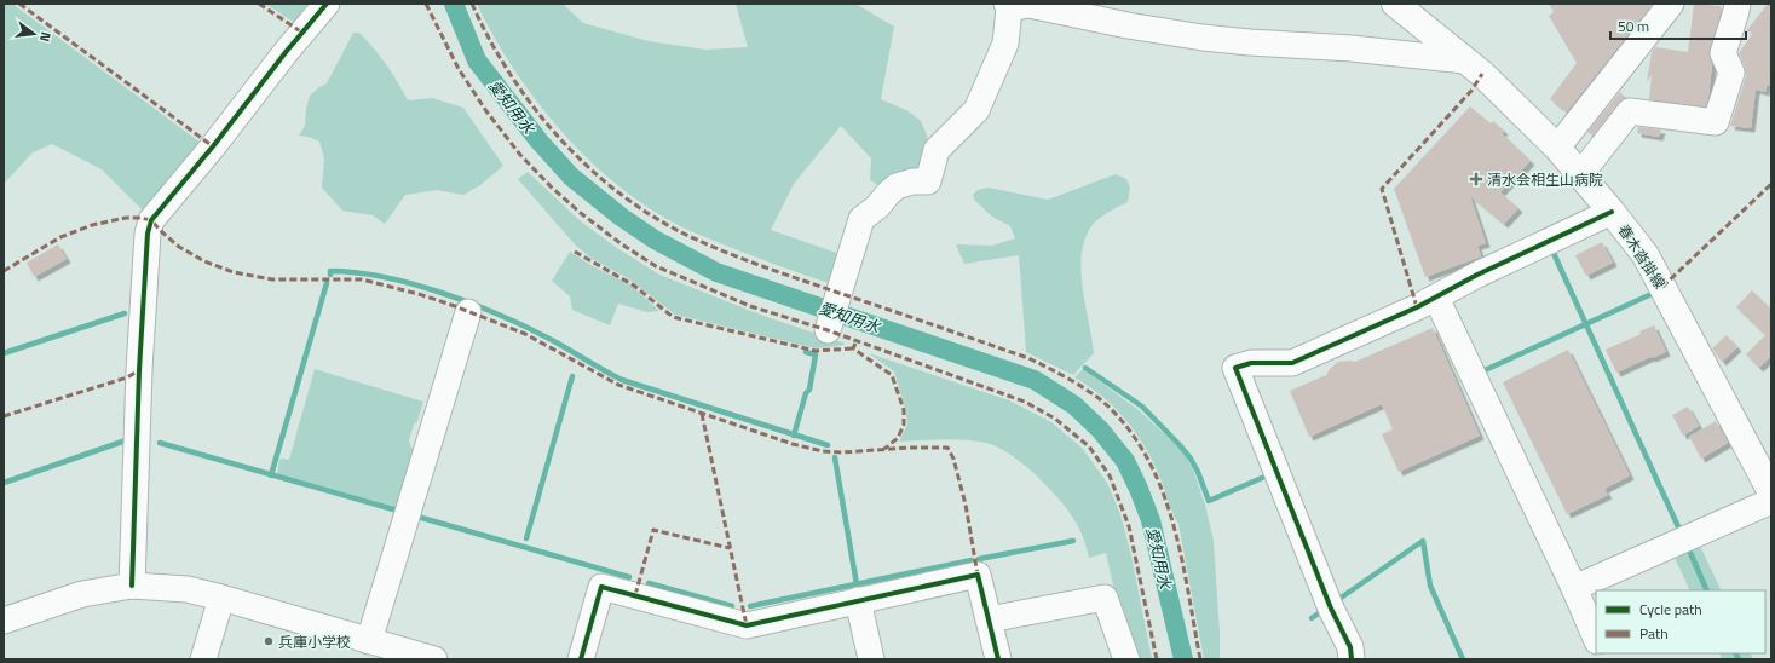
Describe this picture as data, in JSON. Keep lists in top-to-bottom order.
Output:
{
  "streets": {
    "main road": ["春木沓掛線"]
  },
  "water": ["愛知用水"],
  "places": {
    "health": ["清水会相生山病院"],
    "other": ["兵庫小学校"]
  },
  "legend": ["Cycle path", "Path"],
  "scale_bar": "50 m",
  "north": "right"
}
